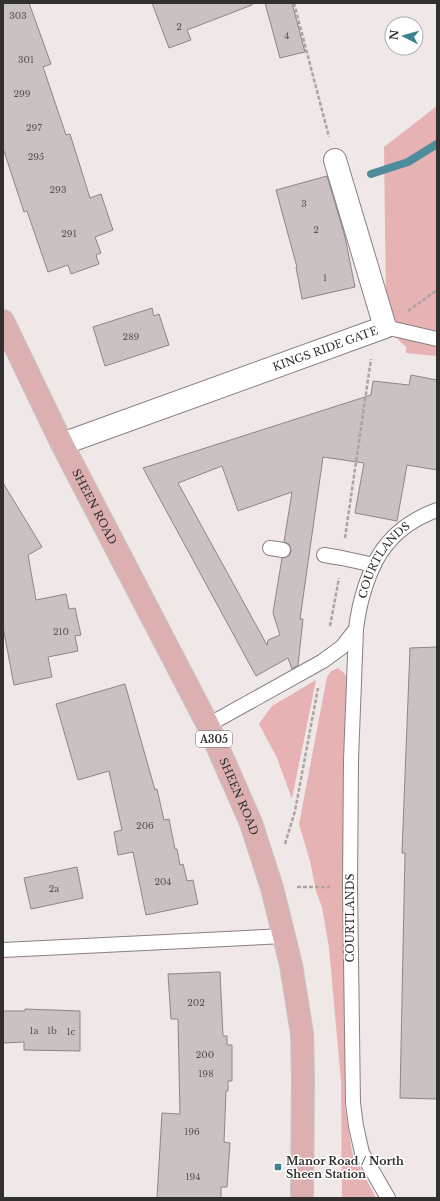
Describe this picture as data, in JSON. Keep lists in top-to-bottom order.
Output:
{
  "streets": {
    "main road": ["SHEEN ROAD", "A305"],
    "street": ["KINGS RIDE GATE"],
    "lane": ["COURTLANDS"]
  },
  "crossings": [
    ["KINGS RIDE GATE", "SHEEN ROAD"]
  ],
  "places": {
    "transit": ["Manor Road / North Sheen Station"]
  },
  "house_numbers": [
    "303",
    "2",
    "4",
    "301",
    "299",
    "297",
    "295",
    "293",
    "3",
    "2",
    "291",
    "1",
    "289",
    "210",
    "206",
    "204",
    "2a",
    "202",
    "1a",
    "1b",
    "1c",
    "200",
    "198",
    "196",
    "194"
  ],
  "north": "left"
}
